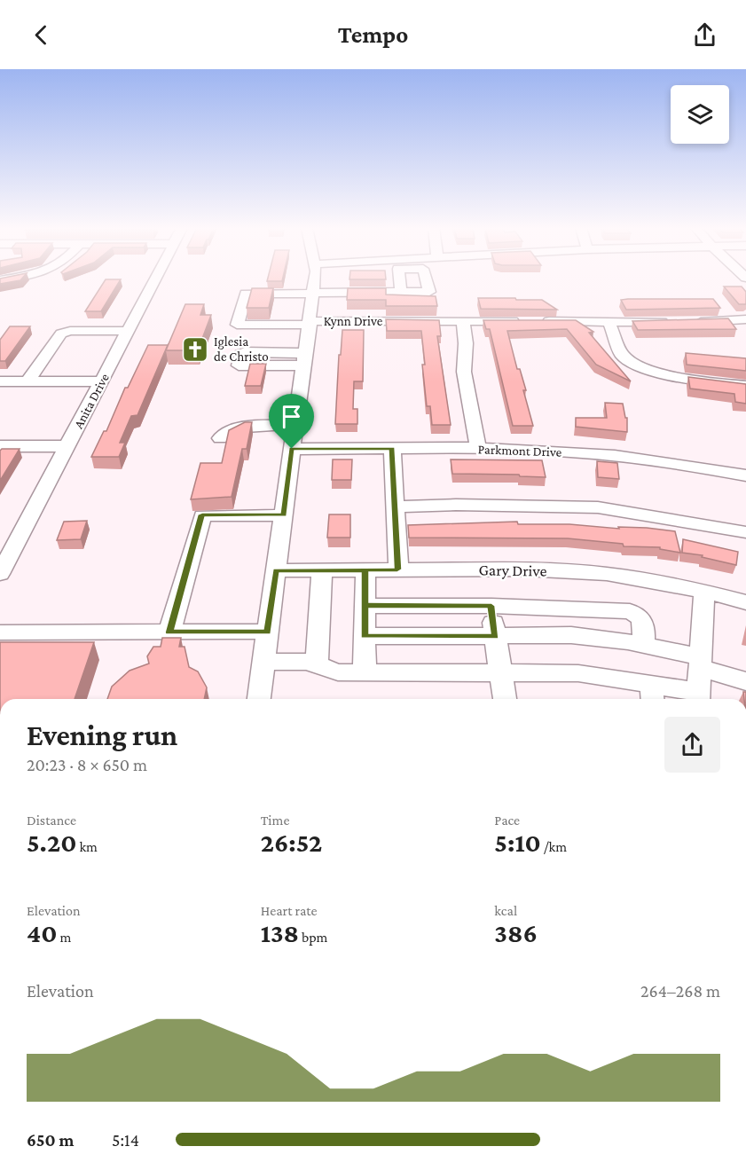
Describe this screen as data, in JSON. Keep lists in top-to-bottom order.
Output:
{
  "streets": {
    "street": [
      "Kynn Drive",
      "Anita Drive",
      "Parkmont Drive",
      "Gary Drive"
    ]
  },
  "places": {
    "church": ["Iglesia de Christo"]
  },
  "page": {
    "header": "Tempo",
    "heading": ["Evening run", "20:23 · 8 × 650 m"],
    "stats": [
      ["Distance", "5.20 km"],
      ["Time", "26:52"],
      ["Pace", "5:10 /km"],
      ["Elevation", "40 m"],
      ["Heart rate", "138 bpm"],
      ["kcal", "386"]
    ],
    "chart": ["Elevation", "264–268 m"],
    "list": [
      {
        "name": "650 m",
        "note": "5:14"
      }
    ]
  }
}
